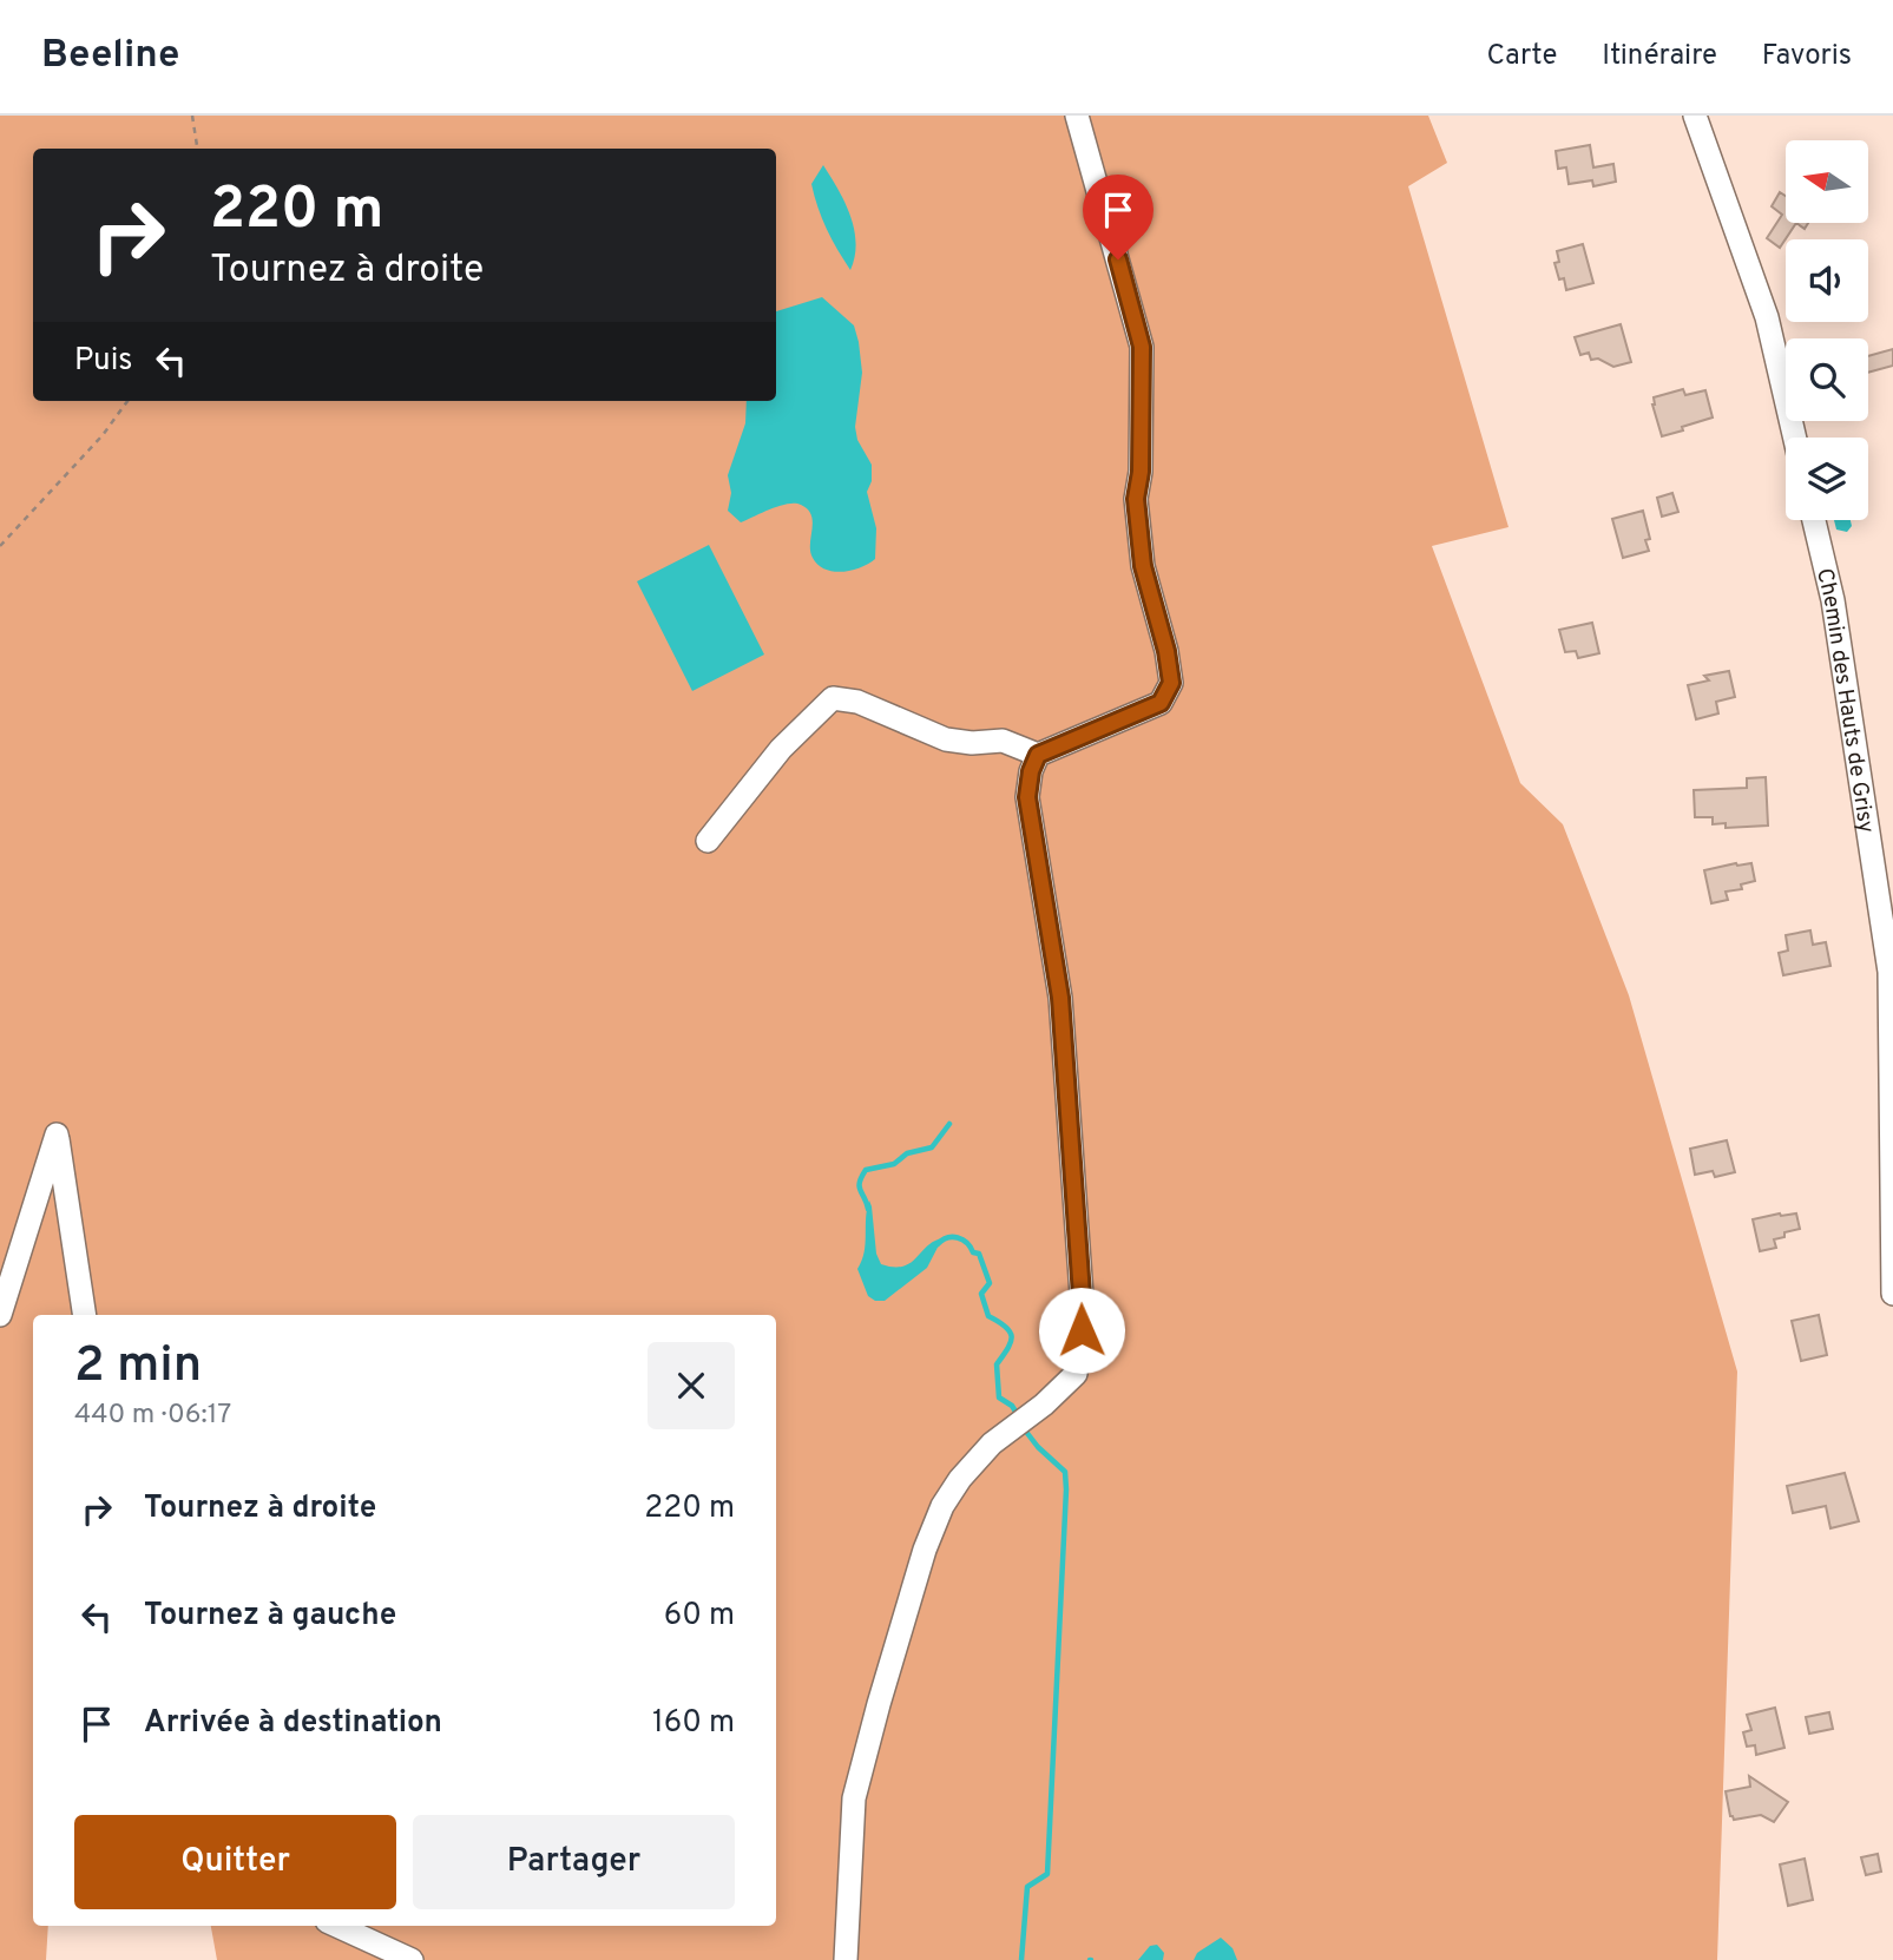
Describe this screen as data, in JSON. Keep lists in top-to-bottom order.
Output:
{
  "streets": {
    "street": ["Chemin des Hauts de Grisy"]
  },
  "north": "left",
  "page": {
    "header": "Beeline",
    "nav": ["Carte", "Itinéraire", "Favoris"],
    "turn": ["220 m", "Tournez à droite"],
    "then": "Puis",
    "heading": ["2 min", "440 m · 06:17"],
    "list": [
      {
        "name": "Tournez à droite",
        "value": "220 m"
      },
      {
        "name": "Tournez à gauche",
        "value": "60 m"
      },
      {
        "name": "Arrivée à destination",
        "value": "160 m"
      }
    ],
    "buttons": ["Quitter", "Partager"]
  }
}
